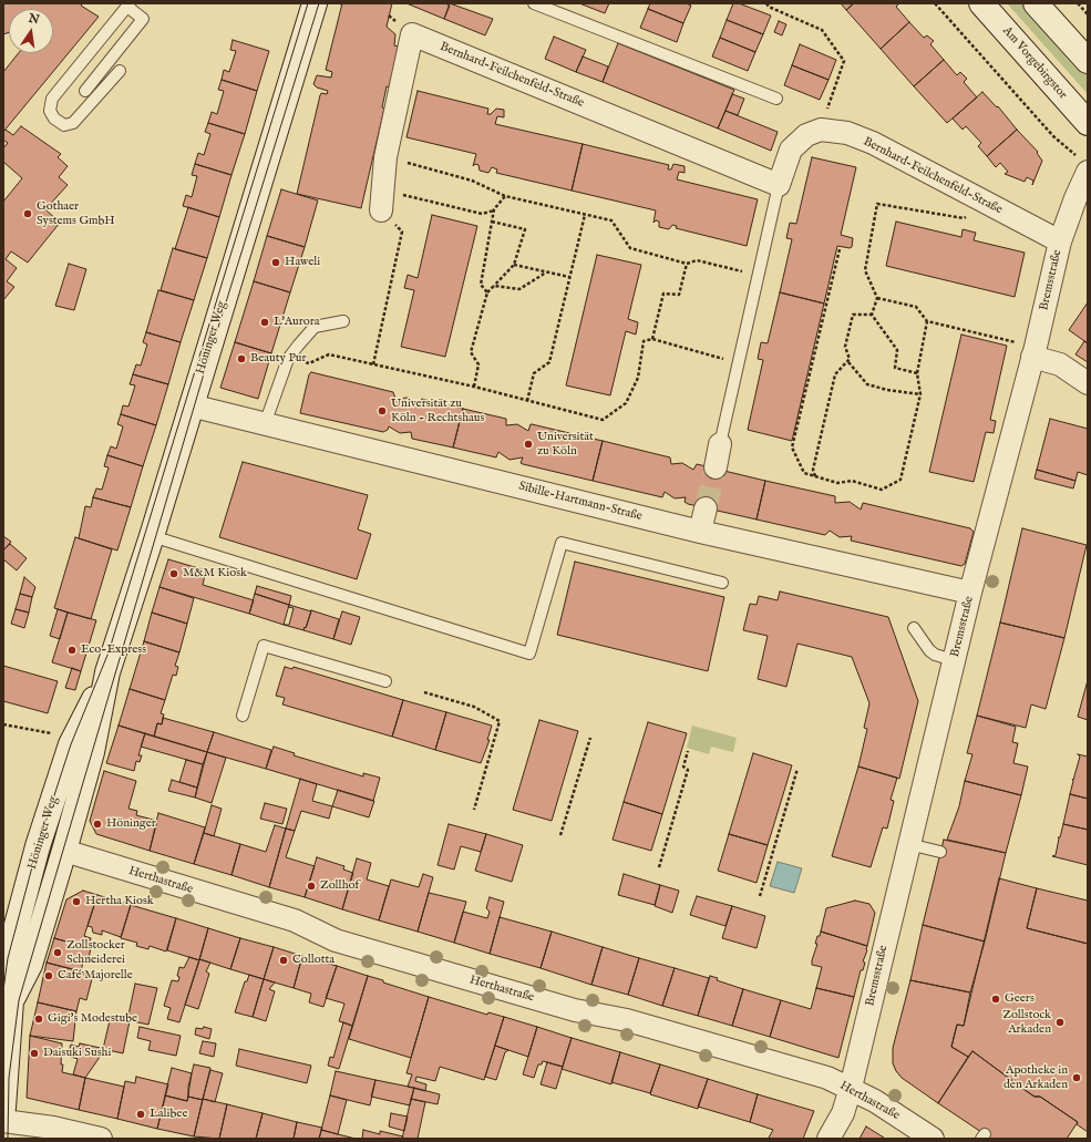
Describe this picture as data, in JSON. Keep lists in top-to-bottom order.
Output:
{
  "streets": {
    "street": [
      "Am Vorgebirgstor",
      "Bernhard-Feilchenfeld-Straße",
      "Bremsstraße",
      "Höninger Weg",
      "Sibille-Hartmann-Straße",
      "Herthastraße"
    ]
  },
  "crossings": [
    ["Bernhard-Feilchenfeld-Straße", "Bremsstraße"],
    ["Bremsstraße", "Sibille-Hartmann-Straße"],
    ["Bremsstraße", "Herthastraße"],
    ["Höninger Weg", "Sibille-Hartmann-Straße"],
    ["Höninger Weg", "Herthastraße"]
  ],
  "places": [
    "Gothaer Systems GmbH",
    "Haweli",
    "L'Aurora",
    "Beauty Pur",
    "Universität zu Köln - Rechtshaus",
    "Universität zu Köln",
    "M&M Kiosk",
    "Eco-Express",
    "Höninger",
    "Zollhof",
    "Hertha Kiosk",
    "Zollstocker Schneiderei",
    "Collotta",
    "Café Majorelle",
    "Geers",
    "Gigi's Modestube",
    "Zollstock Arkaden",
    "Daisuki Sushi",
    "Apotheke in den Arkaden",
    "Lalibee"
  ],
  "north": "top"
}
